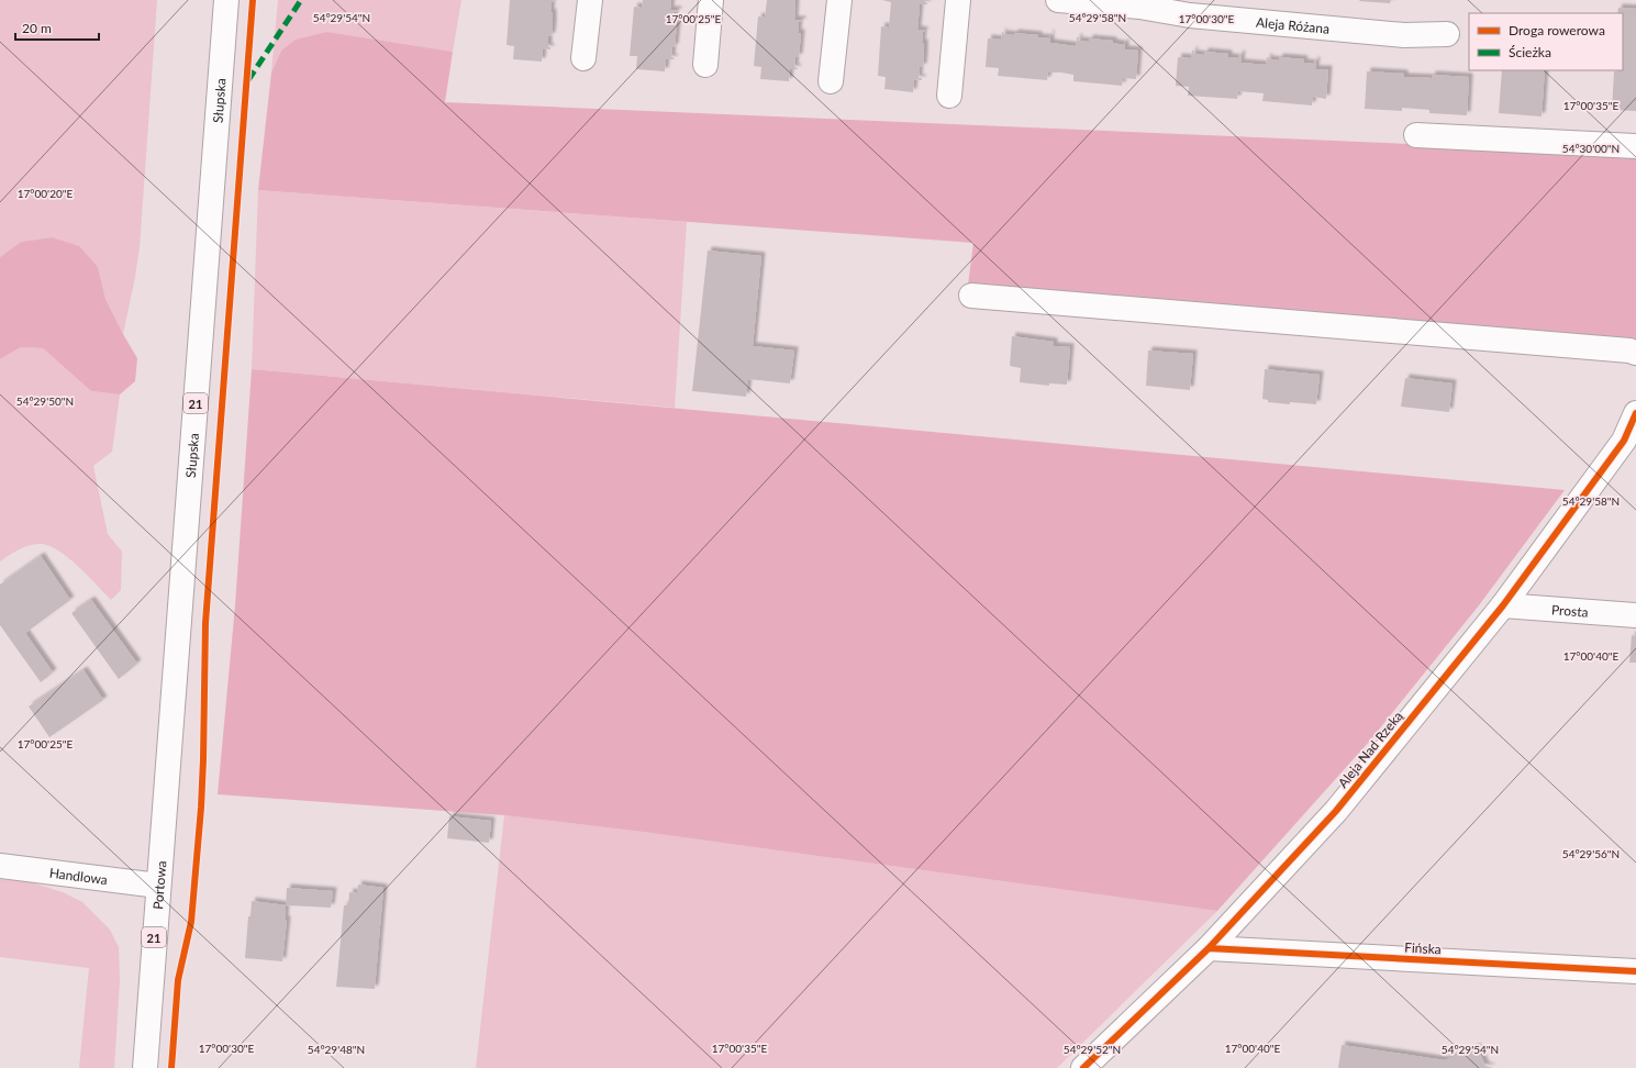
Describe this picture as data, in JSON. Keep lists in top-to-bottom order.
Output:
{
  "streets": {
    "street": [
      "Aleja Różana",
      "Słupska",
      "21",
      "Prosta",
      "Aleja Nad Rzeką",
      "Handlowa",
      "Portowa",
      "Fińska"
    ]
  },
  "crossings": [
    ["Słupska", "Portowa"],
    ["Prosta", "Aleja Nad Rzeką"],
    ["Aleja Nad Rzeką", "Fińska"],
    ["Handlowa", "Portowa"]
  ],
  "legend": ["Droga rowerowa", "Ścieżka"],
  "scale_bar": "20 m",
  "coordinates": [
    "54°29'54\"N",
    "54°29'58\"N",
    "17°00'25\"E",
    "17°00'30\"E",
    "17°00'35\"E",
    "54°30'00\"N",
    "17°00'20\"E",
    "54°29'50\"N",
    "17°00'40\"E",
    "54°29'56\"N",
    "54°29'48\"N",
    "54°29'52\"N"
  ]
}
